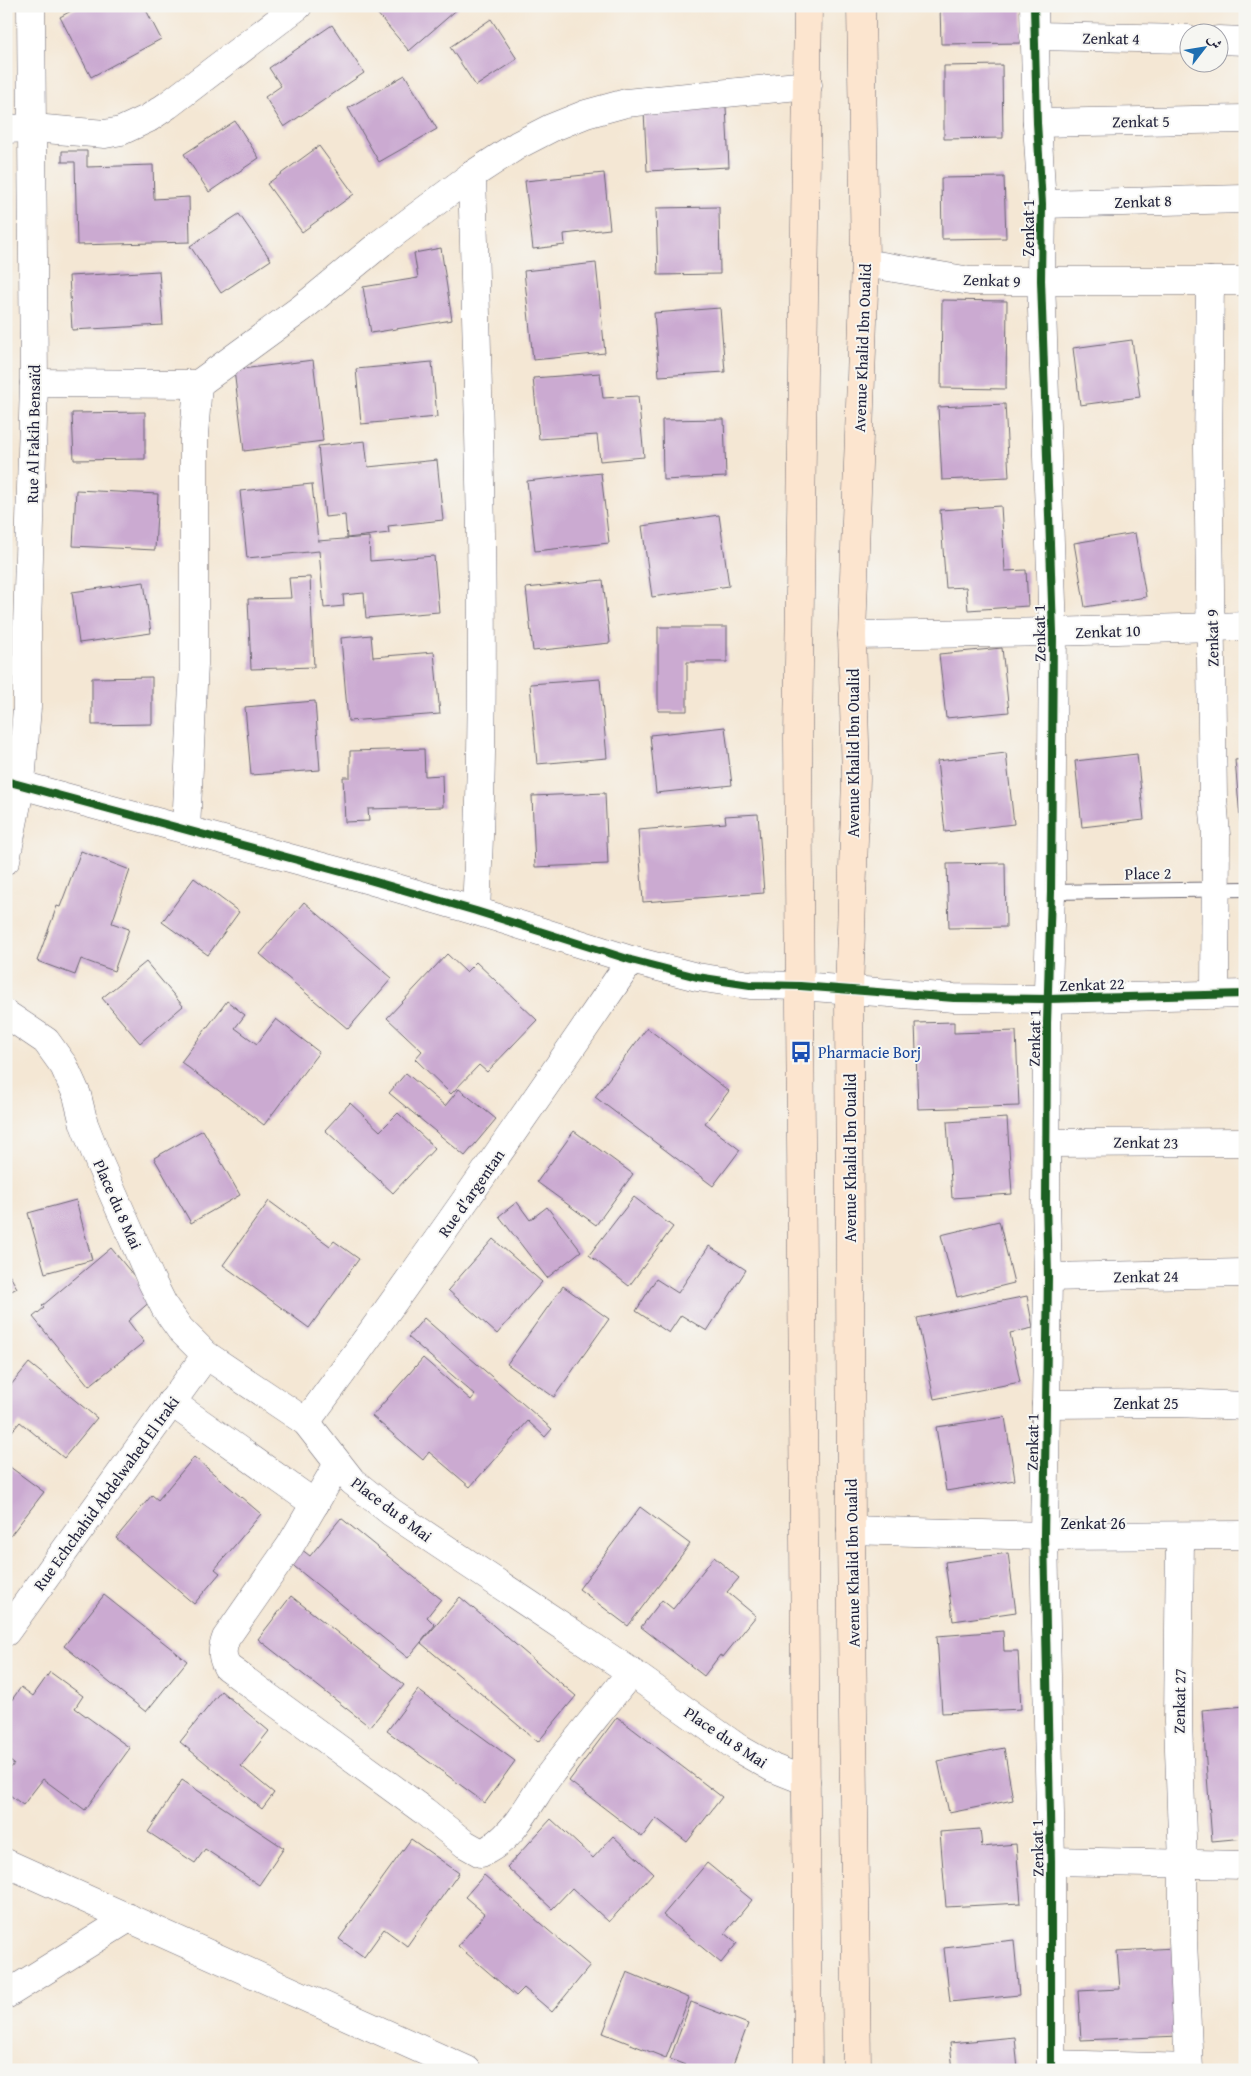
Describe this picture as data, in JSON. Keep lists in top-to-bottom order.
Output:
{
  "streets": {
    "main road": ["Avenue Khalid Ibn Oualid"],
    "street": [
      "Zenkat 4",
      "Zenkat 5",
      "Zenkat 8",
      "Zenkat 1",
      "Zenkat 9",
      "Rue Al Fakih Bensaïd",
      "Zenkat 10",
      "Zenkat 22",
      "Zenkat 23",
      "Rue d'argentan",
      "Place du 8 Mai",
      "Zenkat 24",
      "Zenkat 25",
      "Rue Echchahid Abdelwahed El Iraki",
      "Zenkat 26",
      "Zenkat 27"
    ],
    "lane": ["Place 2"]
  },
  "crossings": [
    ["Zenkat 4", "Zenkat 1"],
    ["Zenkat 5", "Zenkat 1"],
    ["Zenkat 8", "Zenkat 1"],
    ["Zenkat 1", "Zenkat 9"],
    ["Zenkat 1", "Zenkat 10"],
    ["Zenkat 1", "Place 2"],
    ["Zenkat 1", "Zenkat 22"],
    ["Zenkat 1", "Zenkat 23"],
    ["Zenkat 1", "Zenkat 24"],
    ["Zenkat 1", "Zenkat 25"],
    ["Zenkat 1", "Zenkat 26"],
    ["Zenkat 9", "Avenue Khalid Ibn Oualid"],
    ["Zenkat 9", "Zenkat 10"],
    ["Zenkat 9", "Place 2"],
    ["Zenkat 9", "Zenkat 22"],
    ["Avenue Khalid Ibn Oualid", "Zenkat 10"],
    ["Avenue Khalid Ibn Oualid", "Zenkat 22"],
    ["Avenue Khalid Ibn Oualid", "Zenkat 26"],
    ["Rue Al Fakih Bensaïd", "Zenkat 22"],
    ["Zenkat 22", "Rue d'argentan"],
    ["Rue d'argentan", "Place du 8 Mai"],
    ["Place du 8 Mai", "Rue Echchahid Abdelwahed El Iraki"],
    ["Zenkat 26", "Zenkat 27"]
  ],
  "places": {
    "bus stop": ["Pharmacie Borj"]
  },
  "north": "top right"
}
